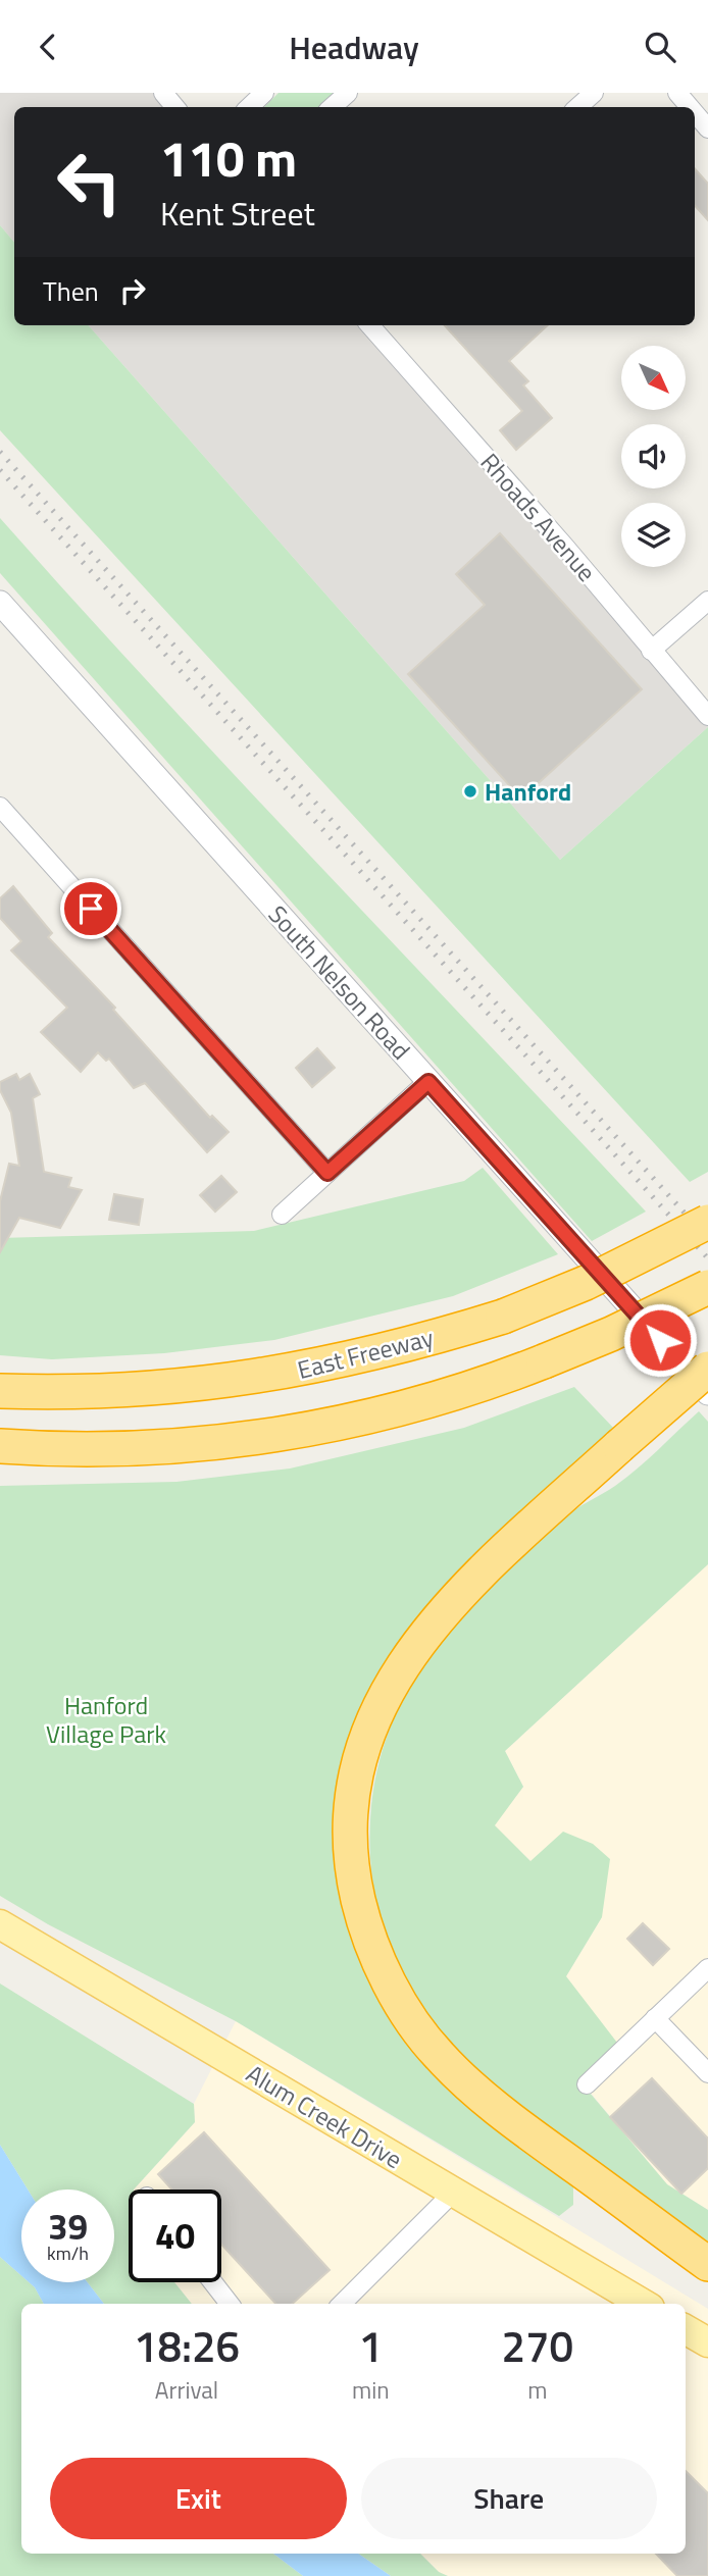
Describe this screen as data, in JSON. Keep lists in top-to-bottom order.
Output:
{
  "streets": {
    "highway": ["East Freeway"],
    "main road": ["Alum Creek Drive"],
    "street": ["Rhoads Avenue", "South Nelson Road"]
  },
  "parks": ["Hanford Village Park"],
  "places": ["Hanford"],
  "north": "bottom right",
  "page": {
    "header": "Headway",
    "turn": ["110 m", "Kent Street"],
    "then": "Then",
    "speed": "39 km/h",
    "limit": "40",
    "eta": [
      "18:26",
      "Arrival",
      "1",
      "min",
      "270",
      "m"
    ],
    "buttons": ["Exit", "Share"]
  }
}
